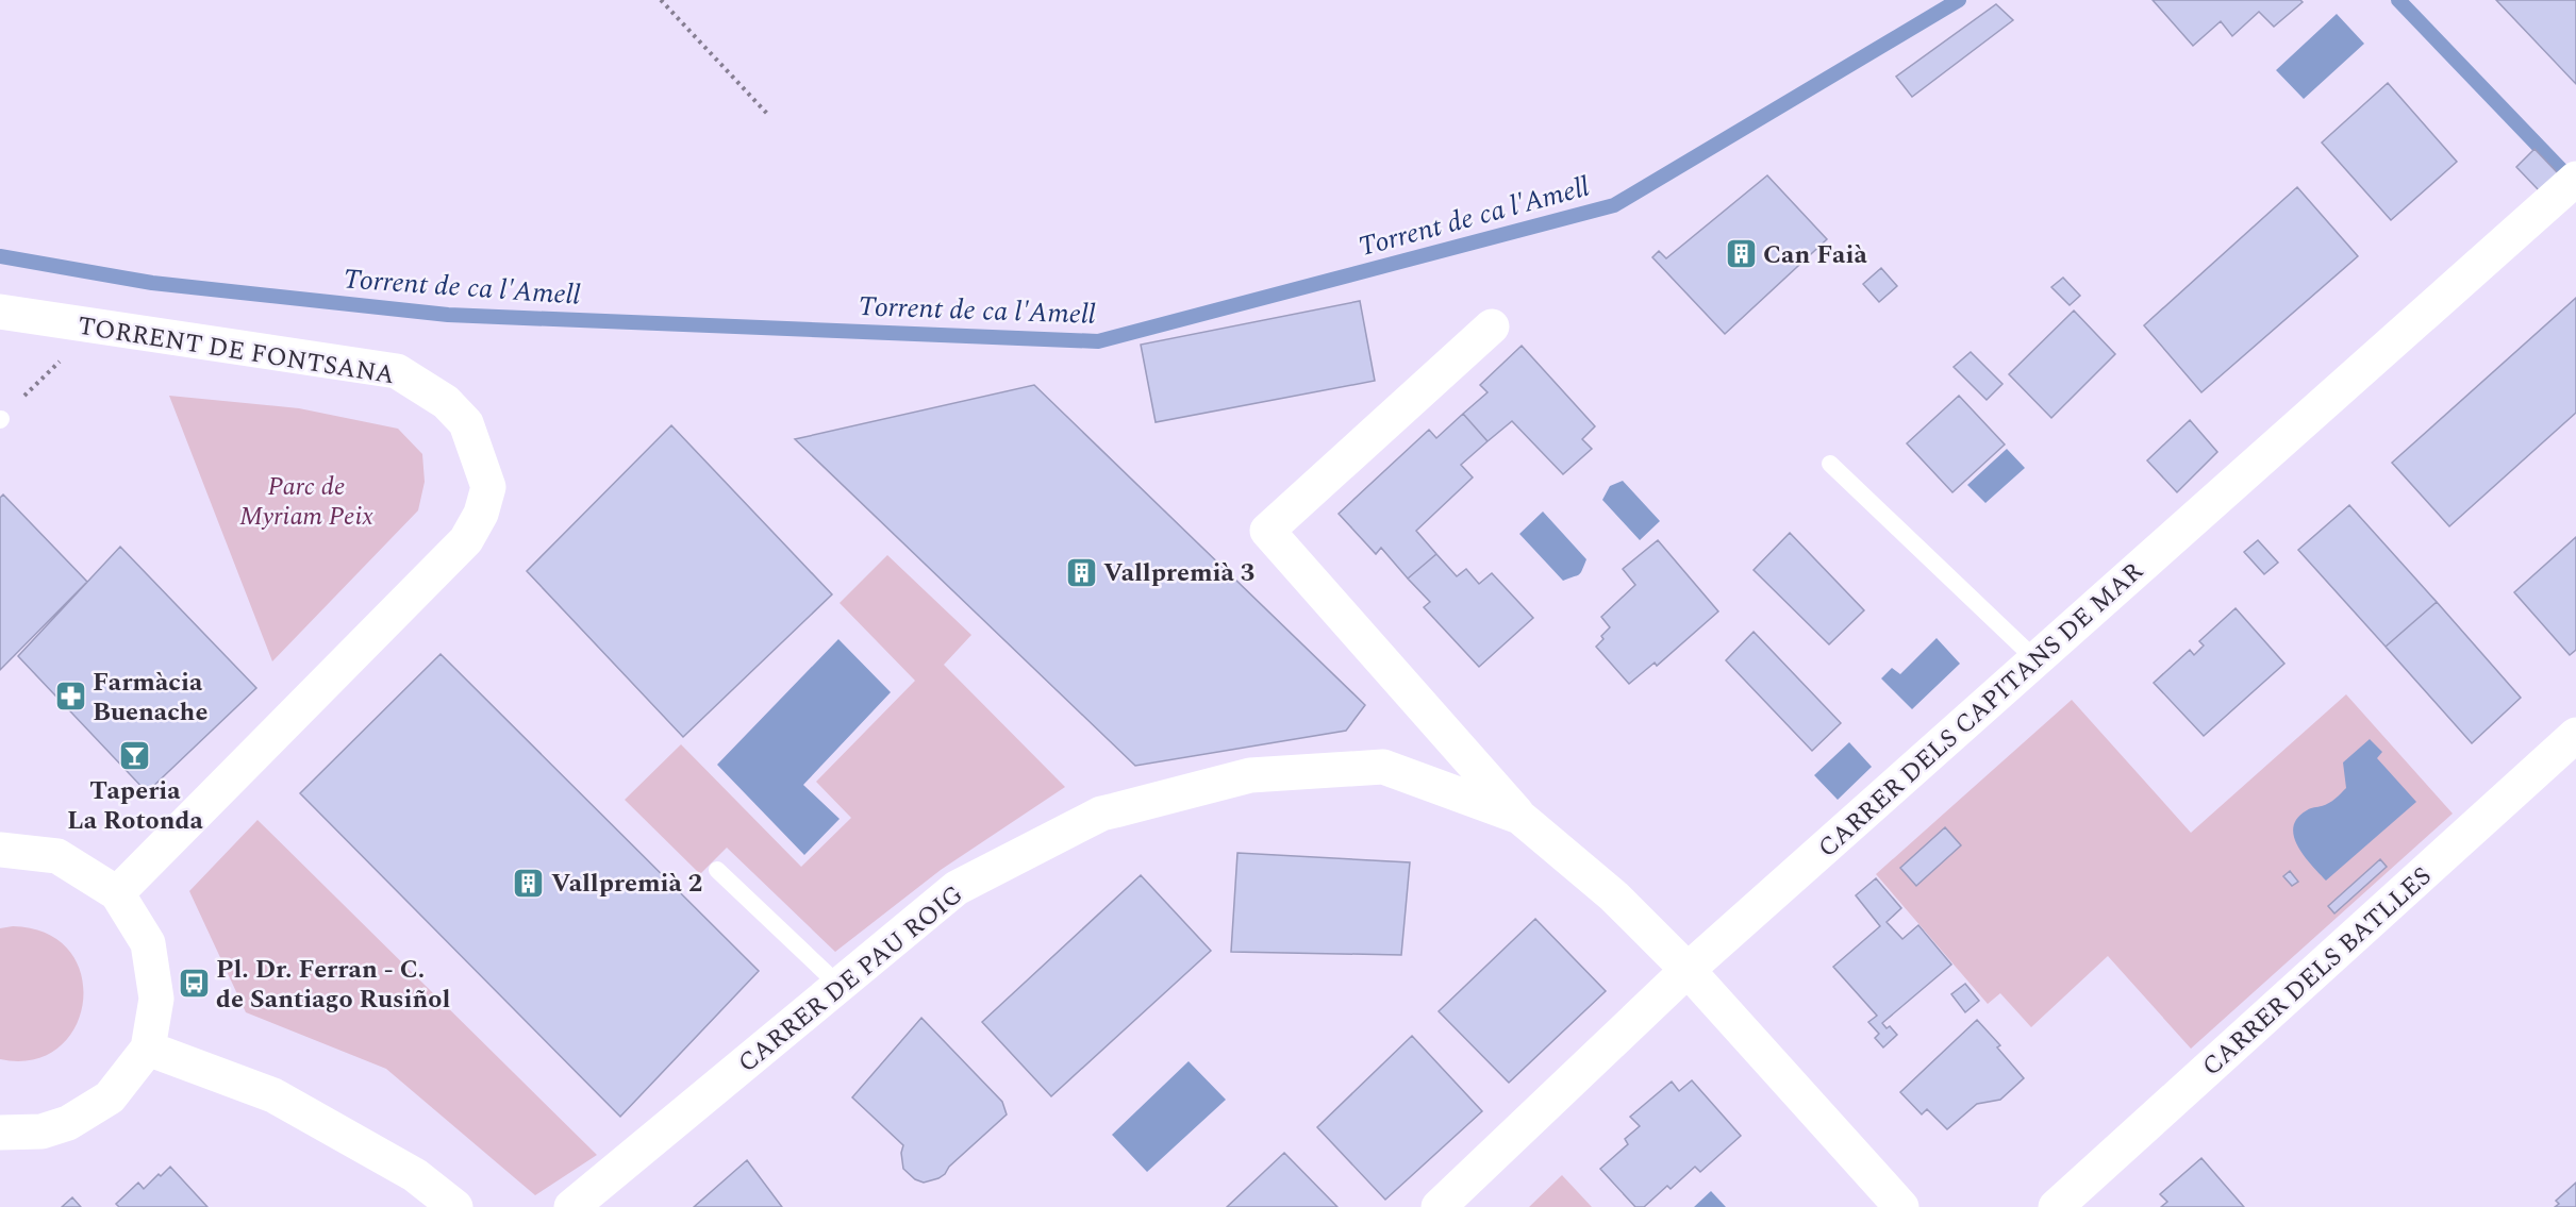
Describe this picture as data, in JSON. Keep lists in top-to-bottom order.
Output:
{
  "streets": {
    "street": [
      "TORRENT DE FONTSANA",
      "CARRER DELS CAPITANS DE MAR",
      "CARRER DELS BATLLES",
      "CARRER DE PAU ROIG"
    ]
  },
  "crossings": [
    ["CARRER DELS CAPITANS DE MAR", "CARRER DE PAU ROIG"]
  ],
  "water": ["Torrent de ca l'Amell"],
  "parks": ["Parc de Myriam Peix"],
  "places": {
    "building": ["Can Faià", "Vallpremià 3", "Vallpremià 2"],
    "pharmacy": ["Farmàcia Buenache"],
    "bar": ["Taperia La Rotonda"],
    "bus stop": ["Pl. Dr. Ferran - C. de Santiago Rusiñol"]
  }
}
